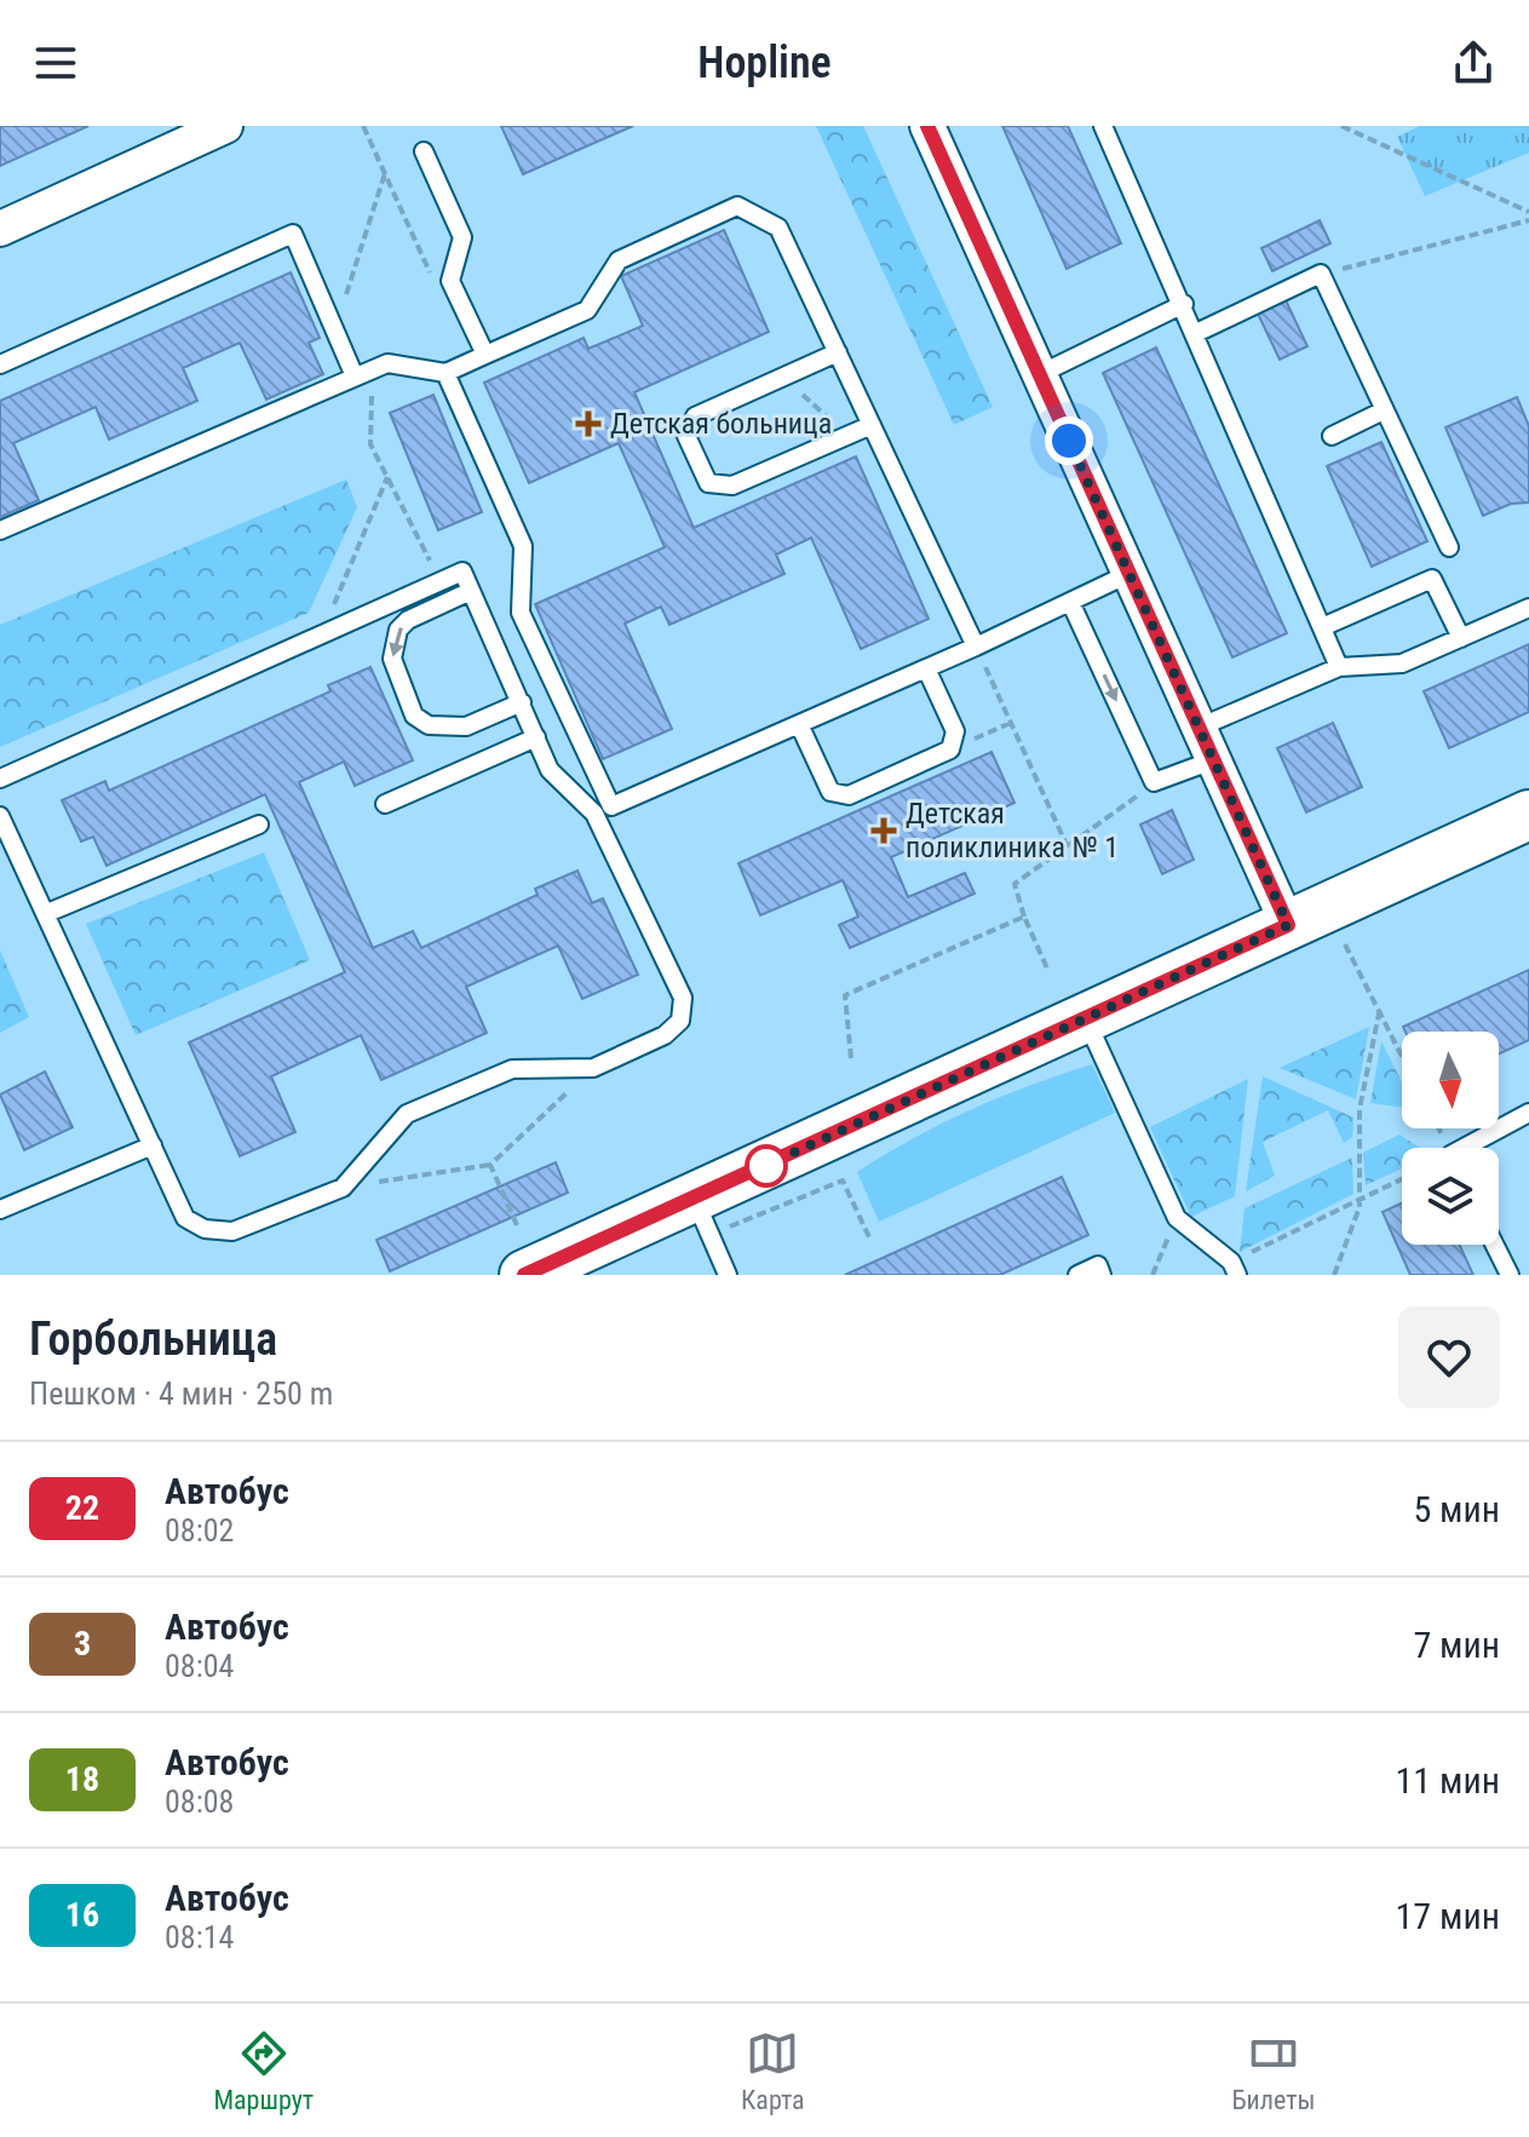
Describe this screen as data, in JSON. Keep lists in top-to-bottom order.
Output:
{
  "places": {
    "health": ["Детская больница", "Детская поликлиника № 1"]
  },
  "lines": ["bus line 22"],
  "north": "bottom",
  "page": {
    "header": "Hopline",
    "heading": ["Горбольница", "Пешком · 4 мин · 250 m"],
    "list": [
      {
        "mark": "22",
        "name": "Автобус",
        "note": "08:02",
        "value": "5 мин"
      },
      {
        "mark": "3",
        "name": "Автобус",
        "note": "08:04",
        "value": "7 мин"
      },
      {
        "mark": "18",
        "name": "Автобус",
        "note": "08:08",
        "value": "11 мин"
      },
      {
        "mark": "16",
        "name": "Автобус",
        "note": "08:14",
        "value": "17 мин"
      }
    ],
    "tabs": ["Маршрут", "Карта", "Билеты"]
  }
}
